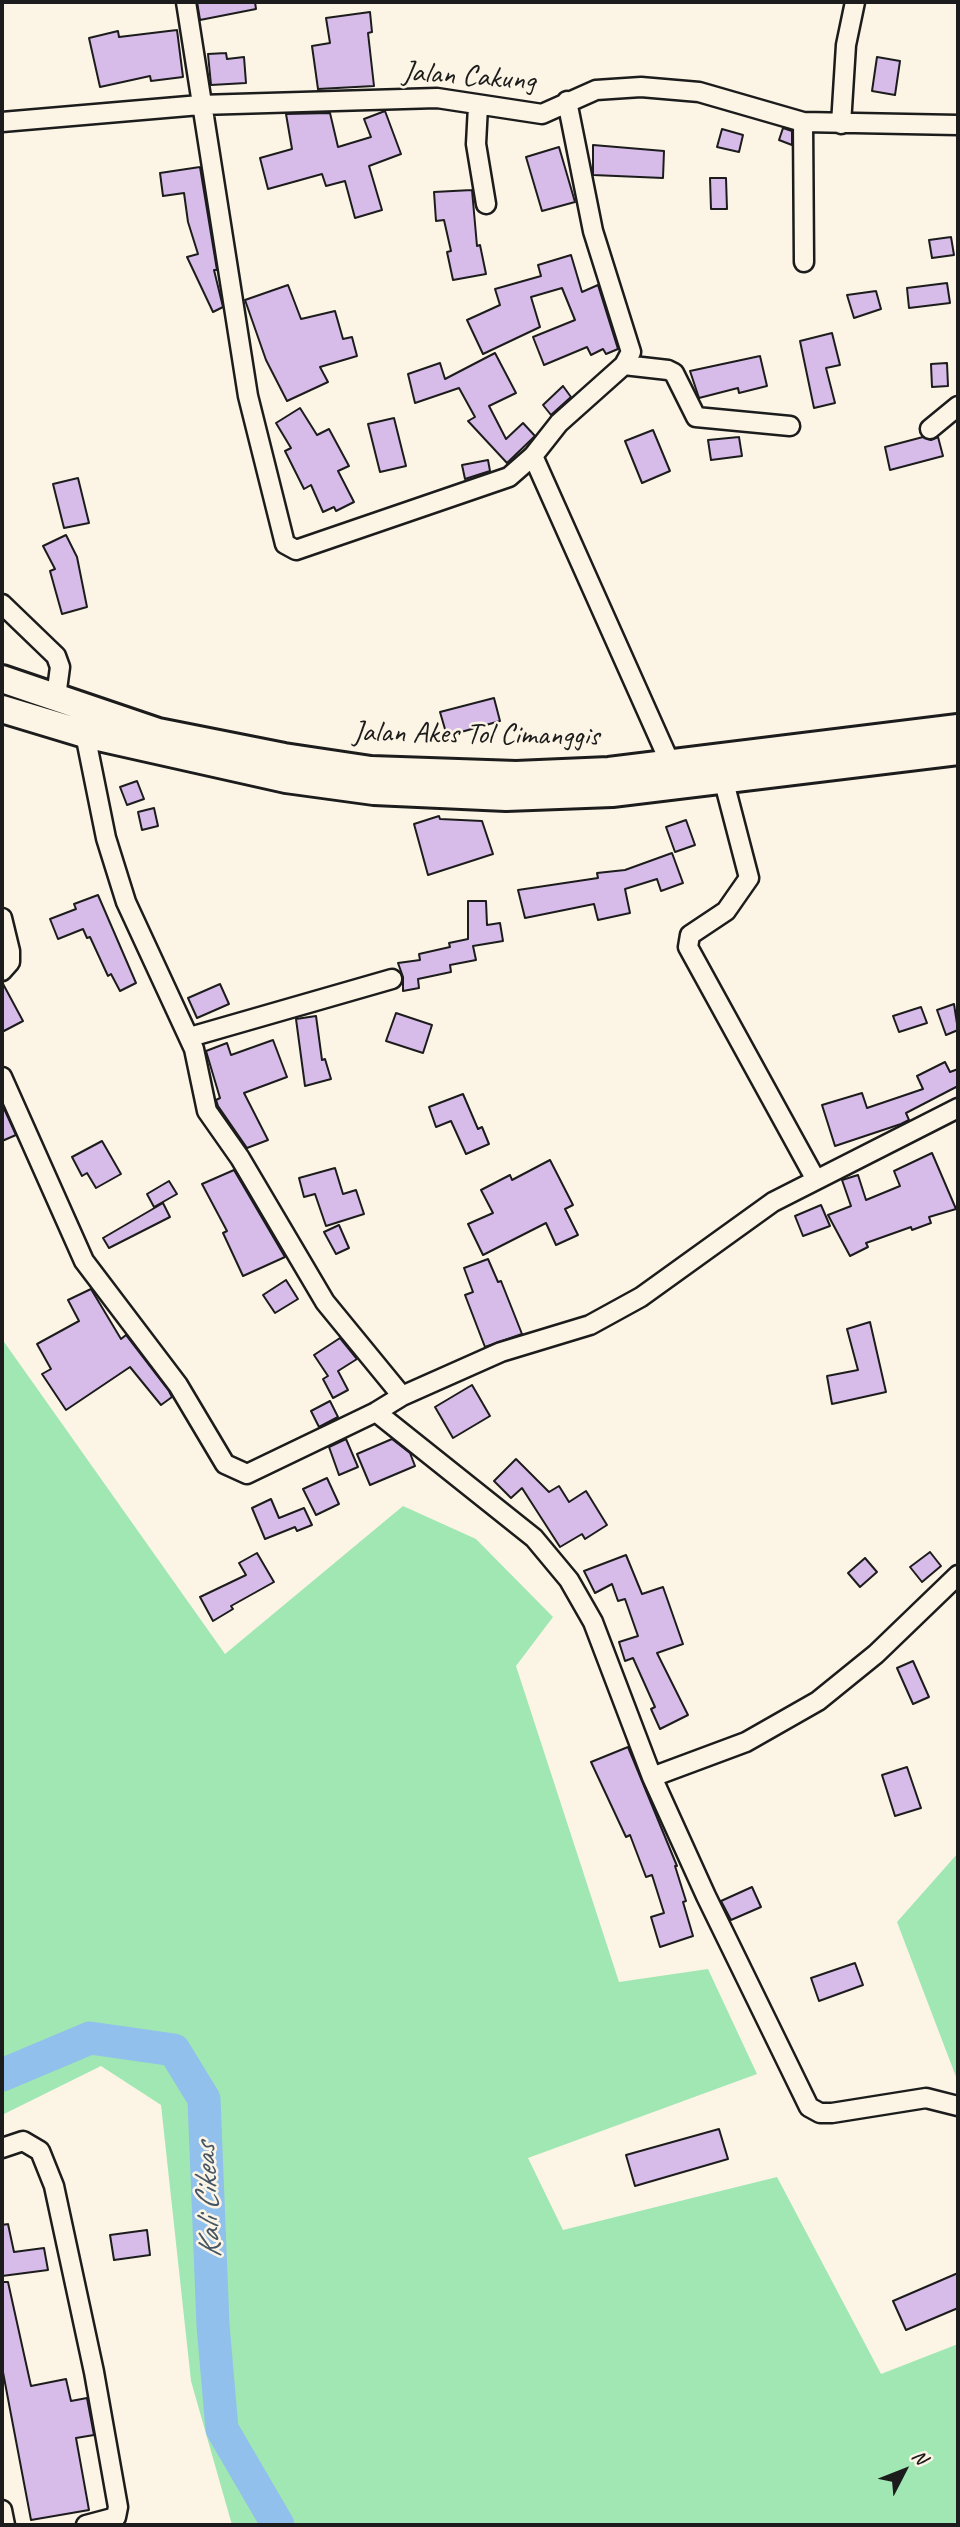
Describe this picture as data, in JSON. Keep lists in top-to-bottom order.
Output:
{
  "streets": {
    "main road": ["Jalan Akes Tol Cimanggis"],
    "street": ["Jalan Cakung"]
  },
  "water": ["Kali Cikeas"],
  "north": "top right"
}
